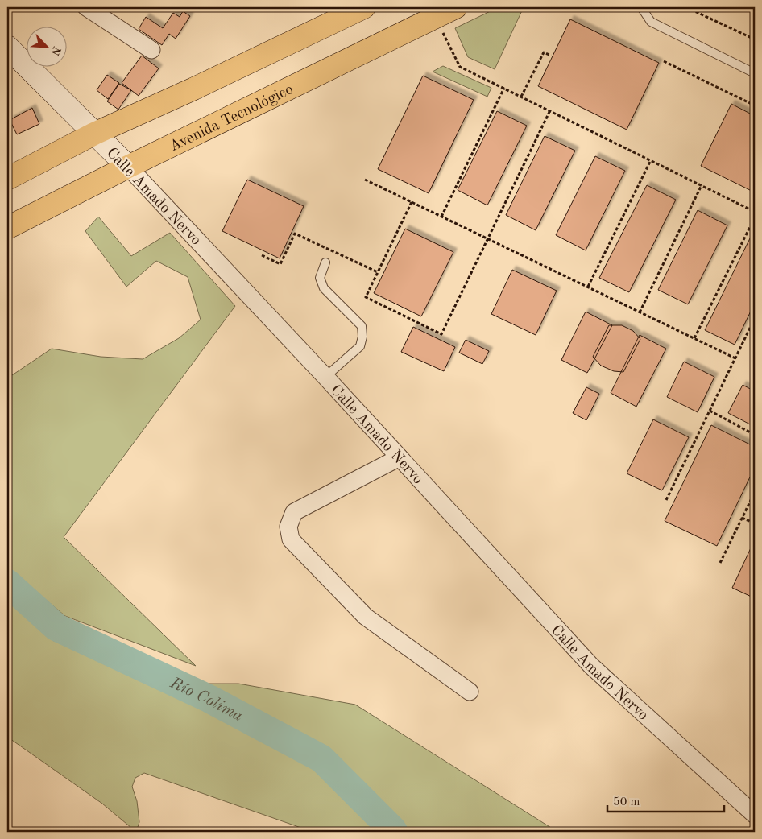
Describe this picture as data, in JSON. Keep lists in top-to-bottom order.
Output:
{
  "streets": {
    "main road": ["Avenida Tecnológico"],
    "street": ["Calle Amado Nervo"]
  },
  "crossings": [
    ["Avenida Tecnológico", "Calle Amado Nervo"]
  ],
  "water": ["Río Colima"],
  "scale_bar": "50 m",
  "north": "bottom right"
}
